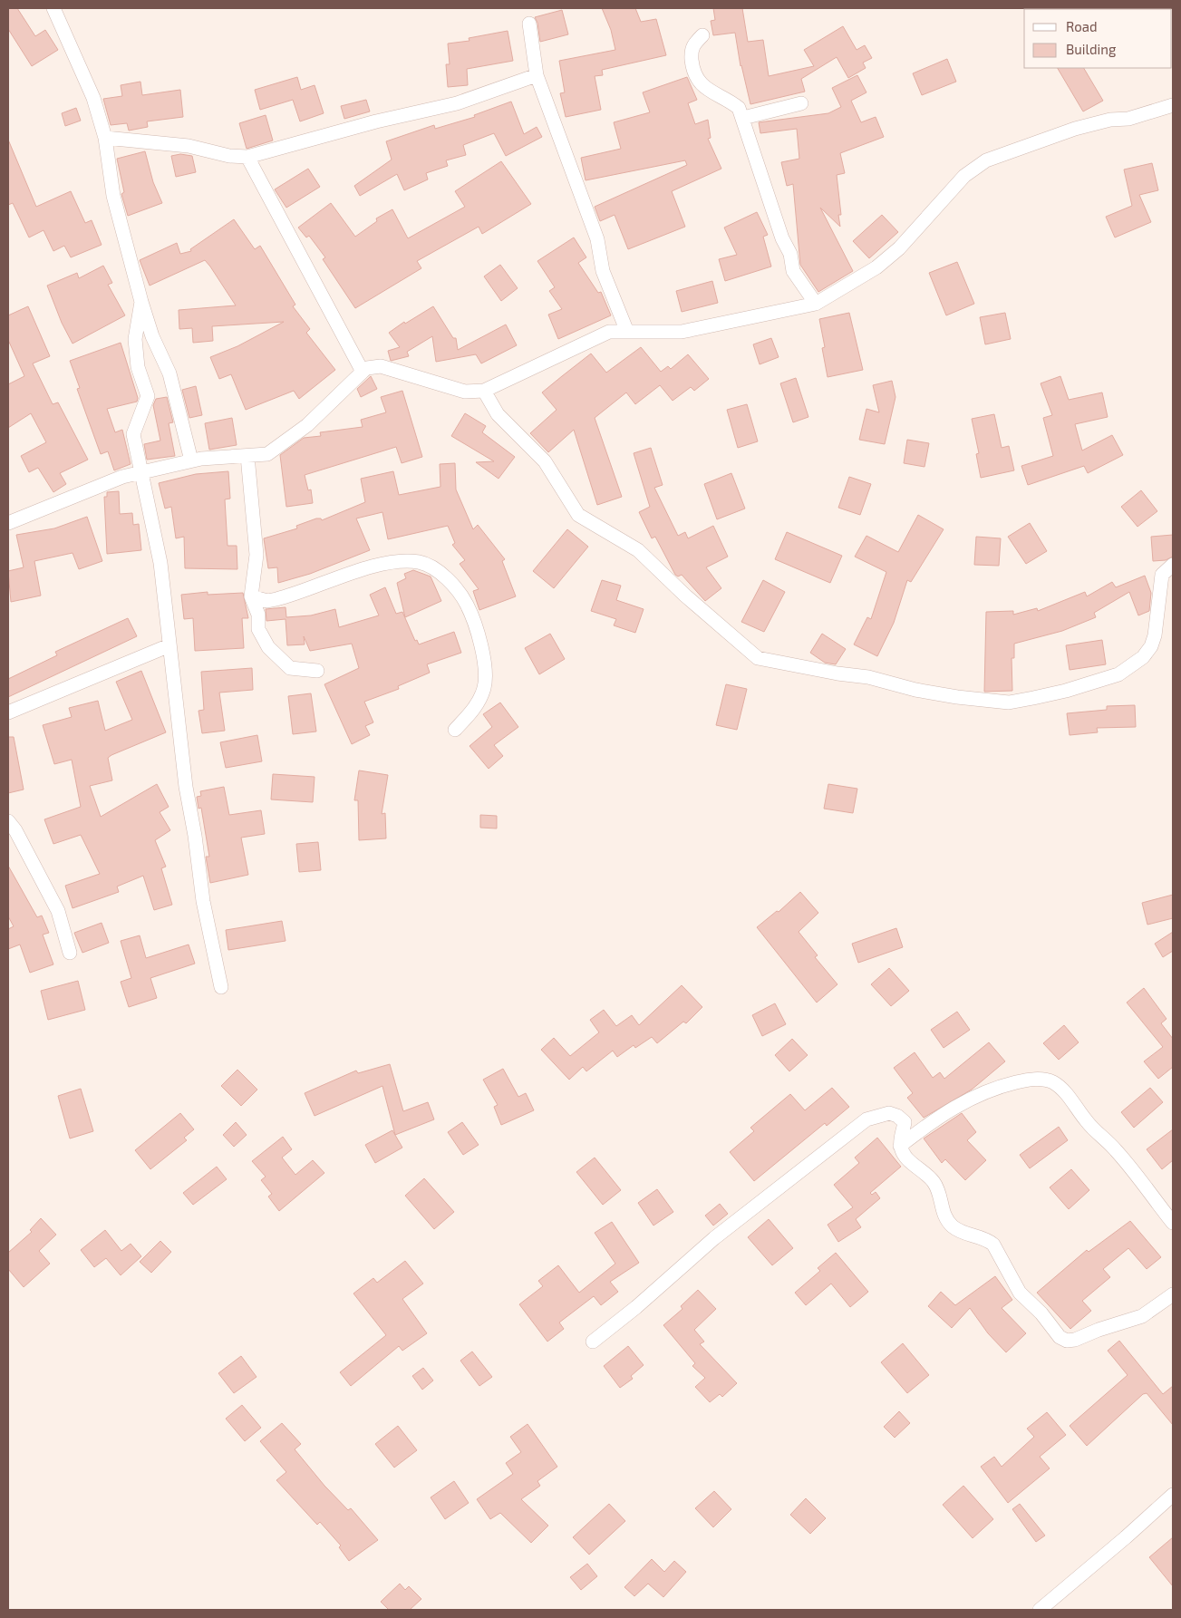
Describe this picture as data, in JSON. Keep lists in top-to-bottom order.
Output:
{
  "legend": ["Road", "Building"]
}
